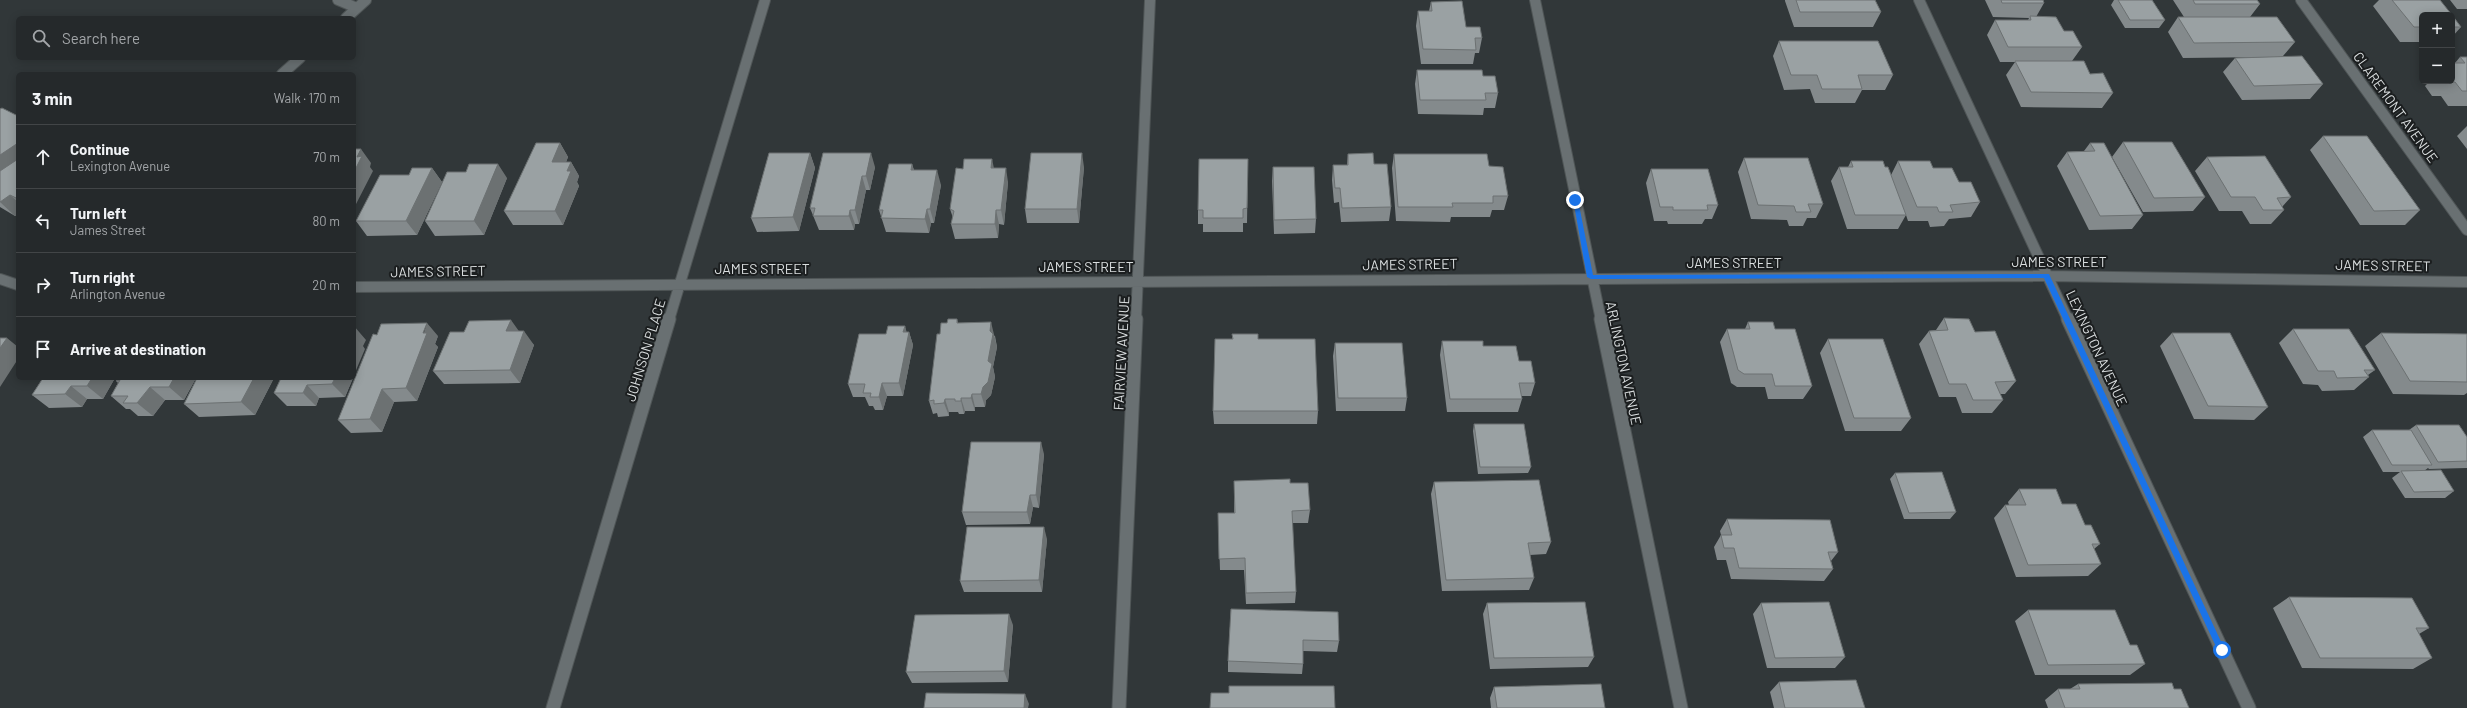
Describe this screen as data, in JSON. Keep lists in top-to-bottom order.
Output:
{
  "streets": {
    "street": [
      "CLAREMONT AVENUE",
      "JAMES STREET",
      "LEXINGTON AVENUE",
      "JOHNSON PLACE",
      "FAIRVIEW AVENUE",
      "ARLINGTON AVENUE"
    ]
  },
  "crossings": [
    ["JAMES STREET", "LEXINGTON AVENUE"],
    ["JAMES STREET", "JOHNSON PLACE"],
    ["JAMES STREET", "FAIRVIEW AVENUE"],
    ["JAMES STREET", "ARLINGTON AVENUE"]
  ],
  "page": {
    "map_buttons": ["+", "−"],
    "search": "Search here",
    "heading": ["3 min", "Walk · 170 m"],
    "list": [
      ["Continue", "Lexington Avenue", "70 m"],
      ["Turn left", "James Street", "80 m"],
      ["Turn right", "Arlington Avenue", "20 m"],
      "Arrive at destination"
    ]
  }
}
